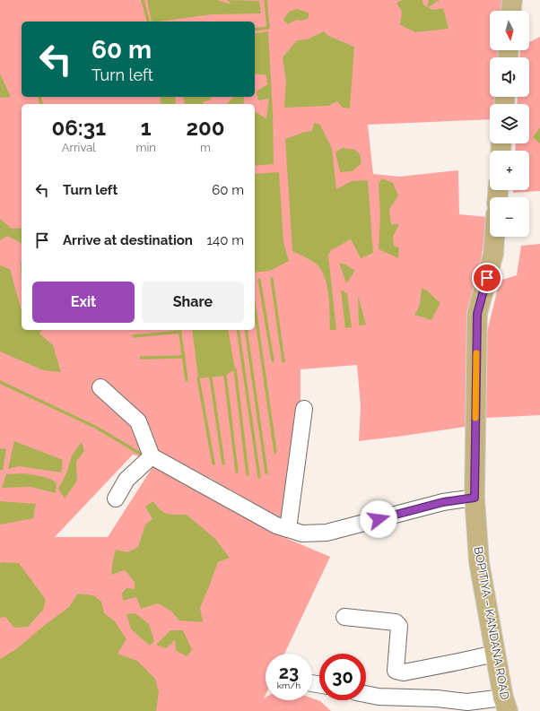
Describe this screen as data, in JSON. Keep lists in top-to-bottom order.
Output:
{
  "streets": {
    "main road": ["BOPITIYA – KANDANA ROAD"]
  },
  "north": "bottom",
  "page": {
    "map_buttons": ["+", "−"],
    "turn": ["60 m", "Turn left"],
    "eta": [
      "06:31",
      "Arrival",
      "1",
      "min",
      "200",
      "m"
    ],
    "list": [
      {
        "name": "Turn left",
        "value": "60 m"
      },
      {
        "name": "Arrive at destination",
        "value": "140 m"
      }
    ],
    "buttons": ["Exit", "Share"],
    "speed": "23 km/h",
    "limit": "30"
  }
}
